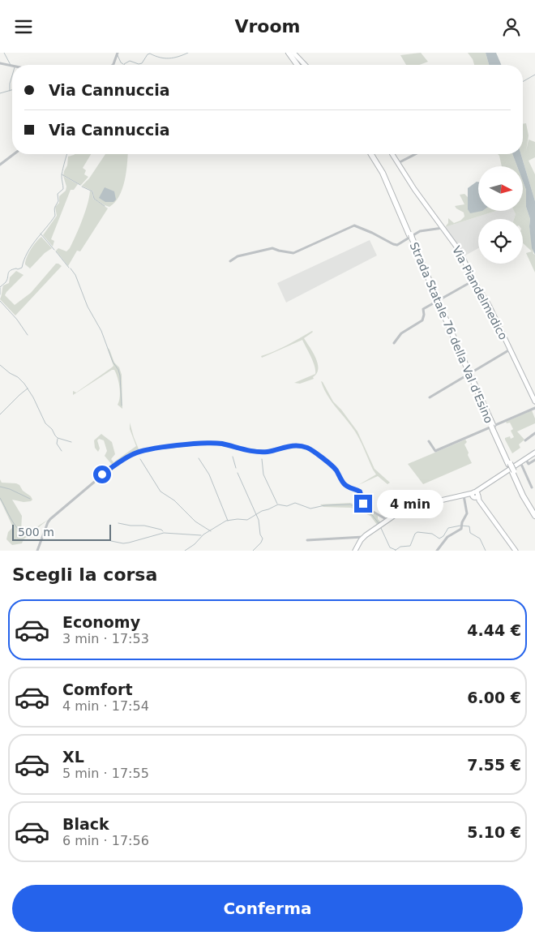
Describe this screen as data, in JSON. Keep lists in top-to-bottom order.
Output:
{
  "streets": {
    "highway": ["Strada Statale 76 della Val d'Esino"],
    "main road": ["Via Piandelmedico"]
  },
  "scale_bar": "500 m",
  "north": "right",
  "page": {
    "header": "Vroom",
    "banner": ["Via Cannuccia", "Via Cannuccia"],
    "bubble": "4 min",
    "scale": "500 m",
    "heading": "Scegli la corsa",
    "list": [
      {
        "name": "Economy",
        "note": "3 min · 17:53",
        "value": "4.44 €"
      },
      {
        "name": "Comfort",
        "note": "4 min · 17:54",
        "value": "6.00 €"
      },
      {
        "name": "XL",
        "note": "5 min · 17:55",
        "value": "7.55 €"
      },
      {
        "name": "Black",
        "note": "6 min · 17:56",
        "value": "5.10 €"
      }
    ],
    "buttons": "Conferma"
  }
}
